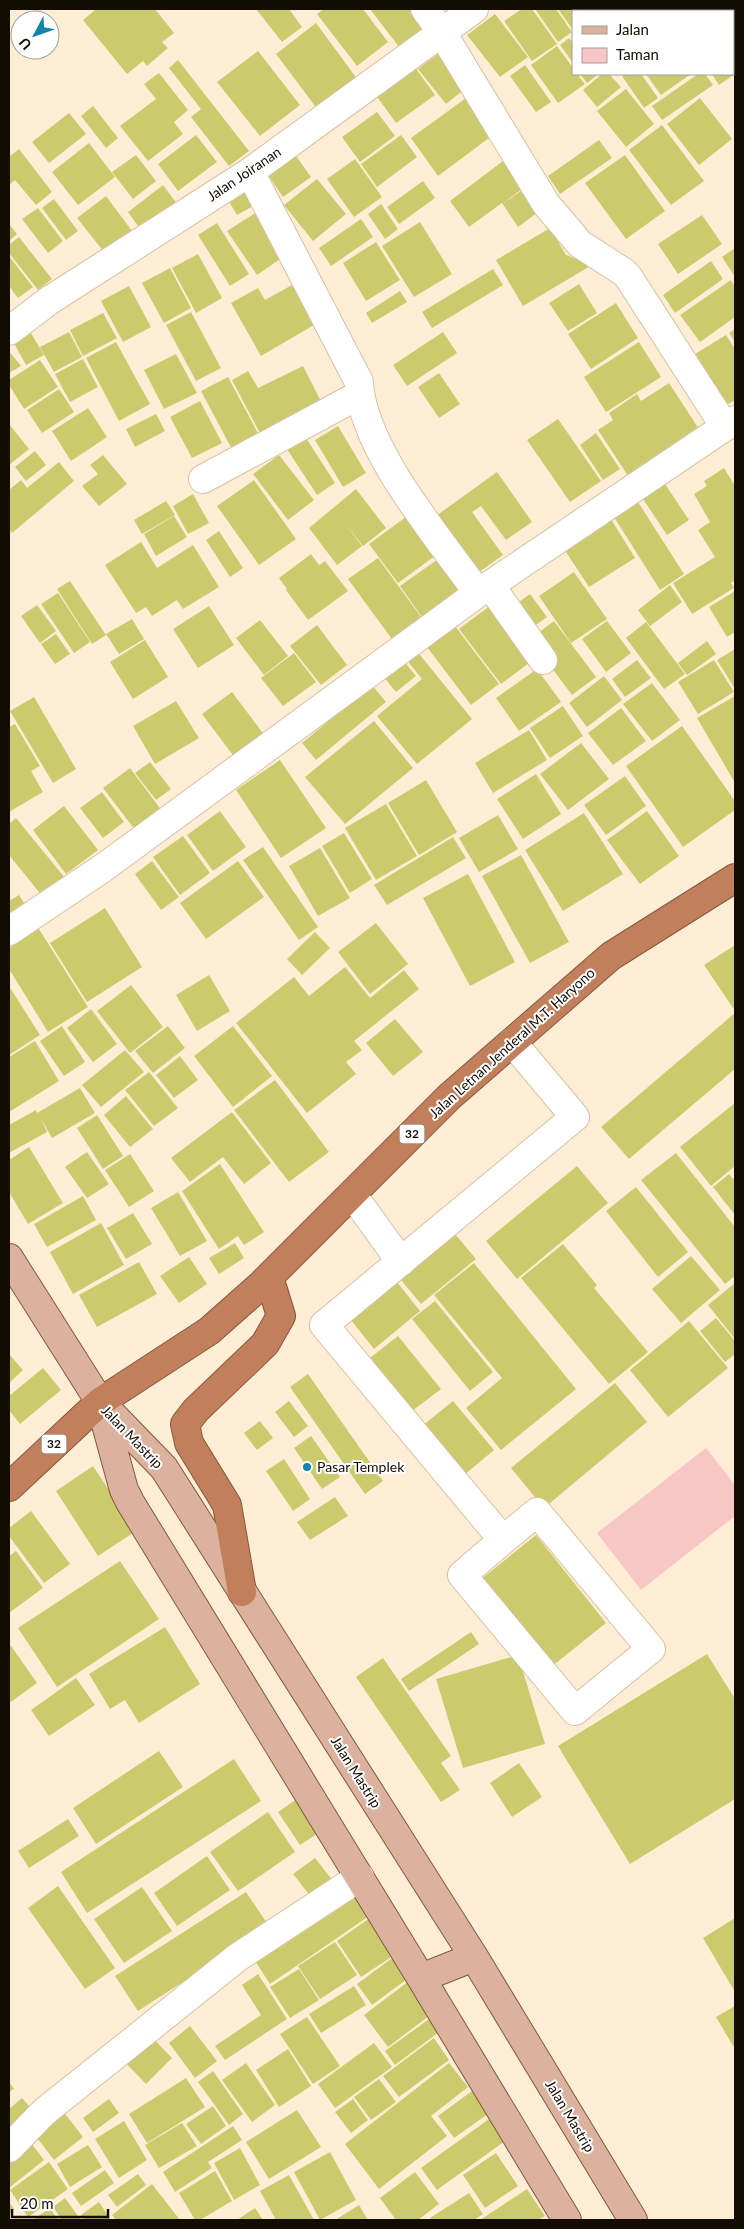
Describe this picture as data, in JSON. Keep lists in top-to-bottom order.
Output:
{
  "streets": {
    "highway": ["Jalan Letnan Jenderal M.T. Haryono", "32"],
    "main road": ["Jalan Mastrip"],
    "street": ["Jalan Joiranan"]
  },
  "crossings": [
    ["Jalan Letnan Jenderal M.T. Haryono", "32"],
    ["Jalan Letnan Jenderal M.T. Haryono", "Jalan Mastrip"],
    ["32", "Jalan Mastrip"]
  ],
  "places": ["Pasar Templek"],
  "legend": ["Jalan", "Taman"],
  "scale_bar": "20 m",
  "north": "bottom left"
}
